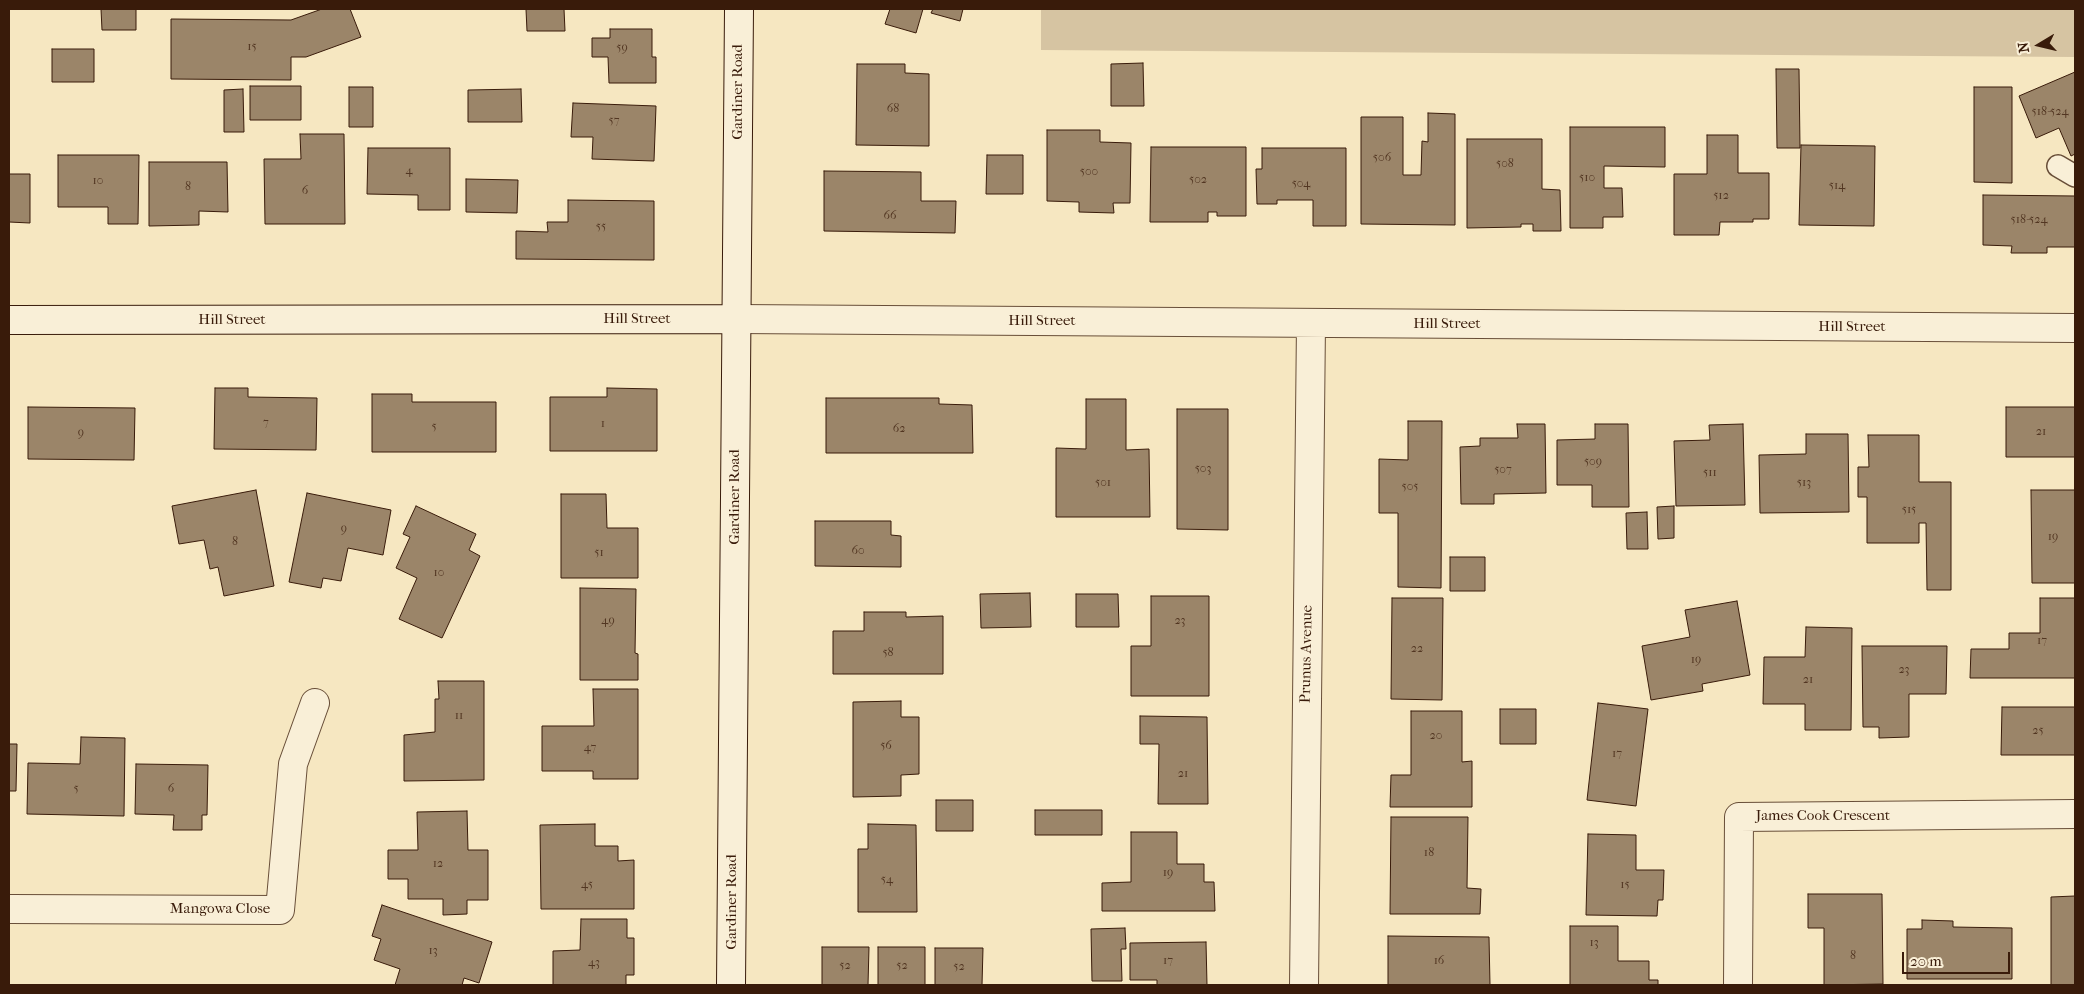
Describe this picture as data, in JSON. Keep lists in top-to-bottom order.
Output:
{
  "streets": {
    "street": [
      "Gardiner Road",
      "Hill Street",
      "Prunus Avenue",
      "James Cook Crescent",
      "Mangowa Close"
    ]
  },
  "crossings": [
    ["Gardiner Road", "Hill Street"],
    ["Hill Street", "Prunus Avenue"]
  ],
  "house_numbers": [
    "15",
    "59",
    "68",
    "518-524",
    "57",
    "506",
    "508",
    "4",
    "500",
    "510",
    "502",
    "10",
    "504",
    "514",
    "8",
    "6",
    "512",
    "66",
    "518-524",
    "55",
    "7",
    "1",
    "5",
    "62",
    "21",
    "9",
    "509",
    "503",
    "507",
    "511",
    "501",
    "513",
    "505",
    "515",
    "9",
    "19",
    "8",
    "60",
    "51",
    "10",
    "49",
    "23",
    "17",
    "22",
    "58",
    "19",
    "23",
    "21",
    "11",
    "25",
    "20",
    "56",
    "47",
    "17",
    "21",
    "5",
    "6",
    "18",
    "12",
    "19",
    "54",
    "45",
    "15",
    "13",
    "13",
    "8",
    "17",
    "16",
    "43",
    "52",
    "52",
    "52"
  ],
  "scale_bar": "20 m",
  "north": "left"
}
